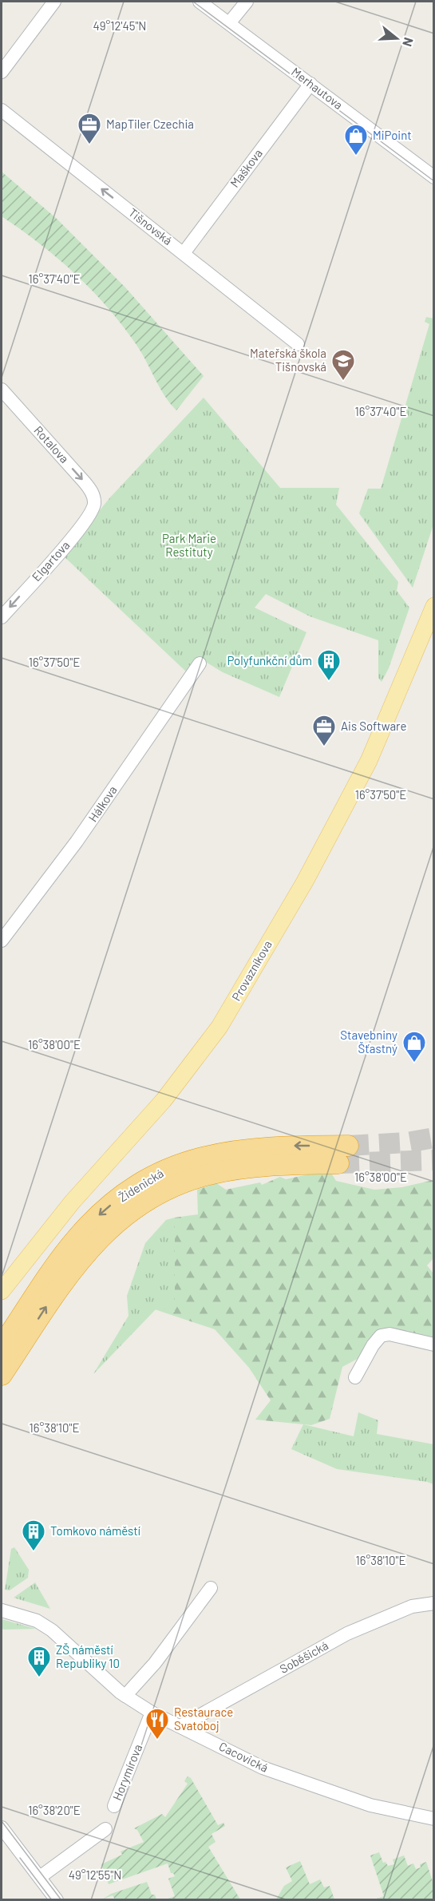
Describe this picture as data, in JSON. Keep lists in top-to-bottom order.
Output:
{
  "streets": {
    "highway": ["Židenická"],
    "main road": ["Provazníkova"],
    "street": [
      "Merhautova",
      "Maškova",
      "Tišnovská",
      "Rotalova",
      "Elgartova",
      "Hálkova",
      "Soběšická",
      "Cacovická",
      "Horymírova"
    ]
  },
  "crossings": [
    ["Merhautova", "Maškova"],
    ["Maškova", "Tišnovská"],
    ["Rotalova", "Elgartova"],
    ["Soběšická", "Cacovická"],
    ["Cacovická", "Horymírova"]
  ],
  "one_way": ["Tišnovská", "Rotalova", "Elgartova"],
  "parks": ["Park Marie Restituty"],
  "places": {
    "office": ["MapTiler Czechia", "Ais Software"],
    "shop": ["MiPoint", "Stavebniny Šťastný"],
    "school or university": ["Mateřská škola Tišnovská"],
    "building": ["Polyfunkční dům", "Tomkovo náměstí", "ZŠ náměstí Republiky 10"],
    "restaurant": ["Restaurace Svatoboj"]
  },
  "north": "right",
  "coordinates": [
    "49°12'45\"N",
    "16°37'40\"E",
    "16°37'50\"E",
    "16°38'00\"E",
    "16°38'10\"E",
    "16°38'20\"E",
    "49°12'55\"N"
  ]
}
